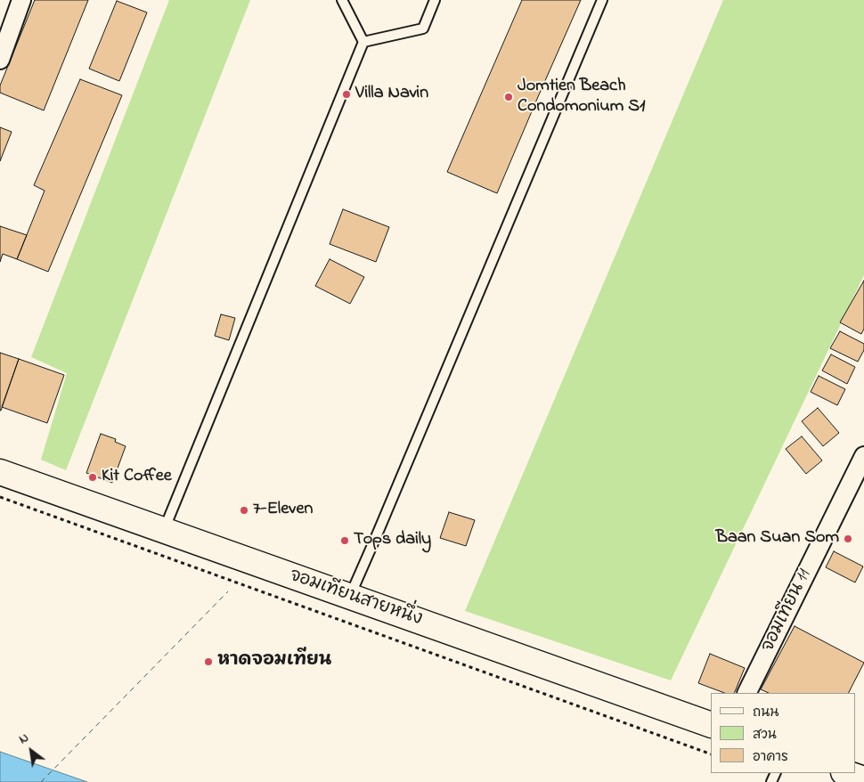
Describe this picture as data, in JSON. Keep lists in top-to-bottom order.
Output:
{
  "streets": {
    "street": ["จอมเทียนสายหนึ่ง", "จอมเทียน 11"]
  },
  "places": [
    "Villa Navin",
    "Jomtien Beach Condomonium S1",
    "Kit Coffee",
    "7-Eleven",
    "Baan Suan Som",
    "Tops daily",
    "หาดจอมเทียน"
  ],
  "legend": ["ถนน", "สวน", "อาคาร"],
  "north": "top left"
}
